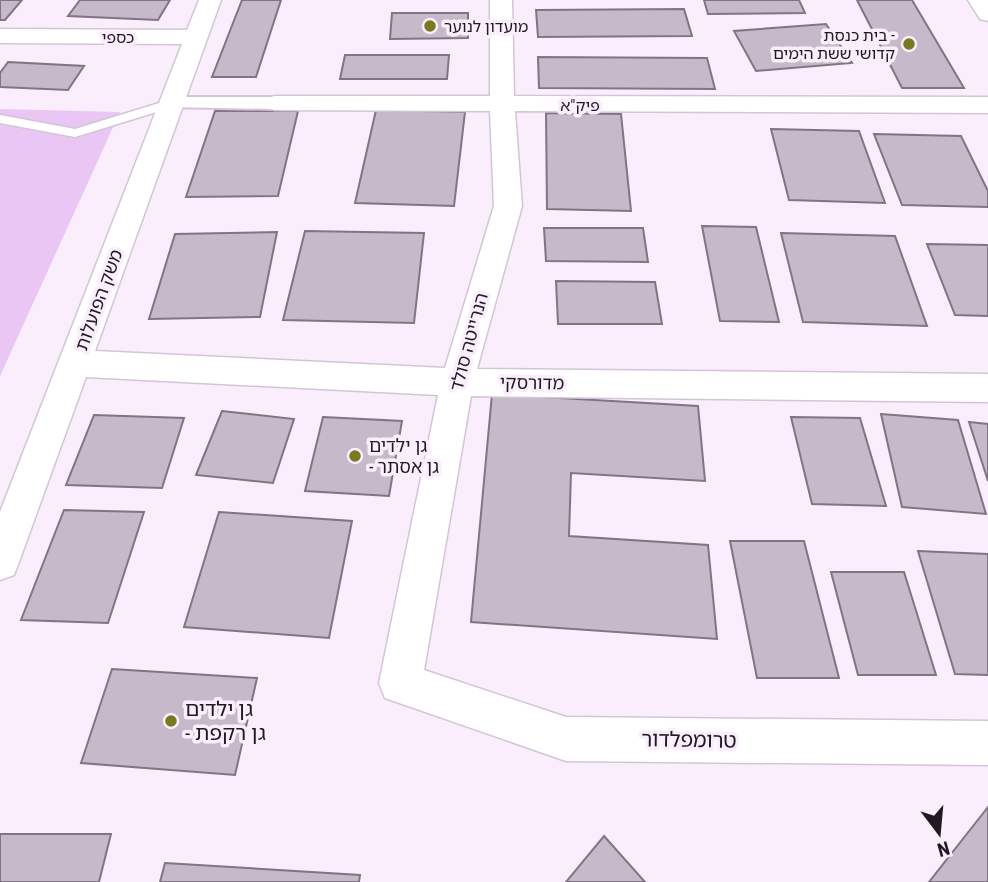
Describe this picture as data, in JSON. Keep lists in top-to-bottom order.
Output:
{
  "streets": {
    "street": [
      "כספי",
      "פיק\"א",
      "משק הפועלות",
      "הנרייטה סולד",
      "מדורסקי",
      "טרומפלדור"
    ]
  },
  "crossings": [
    ["כספי", "משק הפועלות"],
    ["פיק\"א", "משק הפועלות"],
    ["פיק\"א", "הנרייטה סולד"],
    ["משק הפועלות", "מדורסקי"],
    ["הנרייטה סולד", "מדורסקי"],
    ["הנרייטה סולד", "טרומפלדור"]
  ],
  "places": [
    "מועדון לנוער",
    "בית כנסת - קדושי ששת הימים",
    "גן ילדים - גן אסתר",
    "גן ילדים - גן רקפת"
  ],
  "north": "bottom"
}
